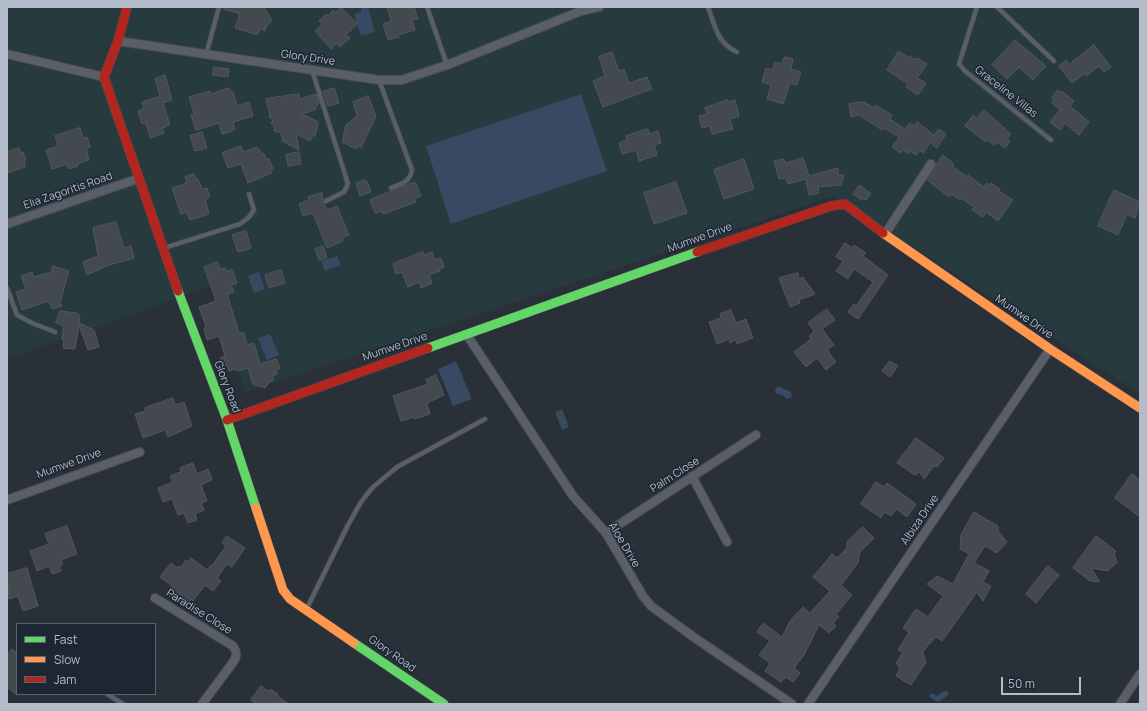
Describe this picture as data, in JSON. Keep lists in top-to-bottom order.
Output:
{
  "streets": {
    "street": [
      "Glory Drive",
      "Elia Zagoritis Road",
      "Mumwe Drive",
      "Glory Road",
      "Palm Close",
      "Albiza Drive",
      "Aloe Drive",
      "Paradise Close"
    ],
    "lane": ["Graceline Villas"]
  },
  "crossings": [
    ["Elia Zagoritis Road", "Glory Road"],
    ["Mumwe Drive", "Glory Road"],
    ["Mumwe Drive", "Albiza Drive"],
    ["Mumwe Drive", "Aloe Drive"],
    ["Palm Close", "Aloe Drive"]
  ],
  "legend": ["Fast", "Slow", "Jam"],
  "scale_bar": "50 m"
}
